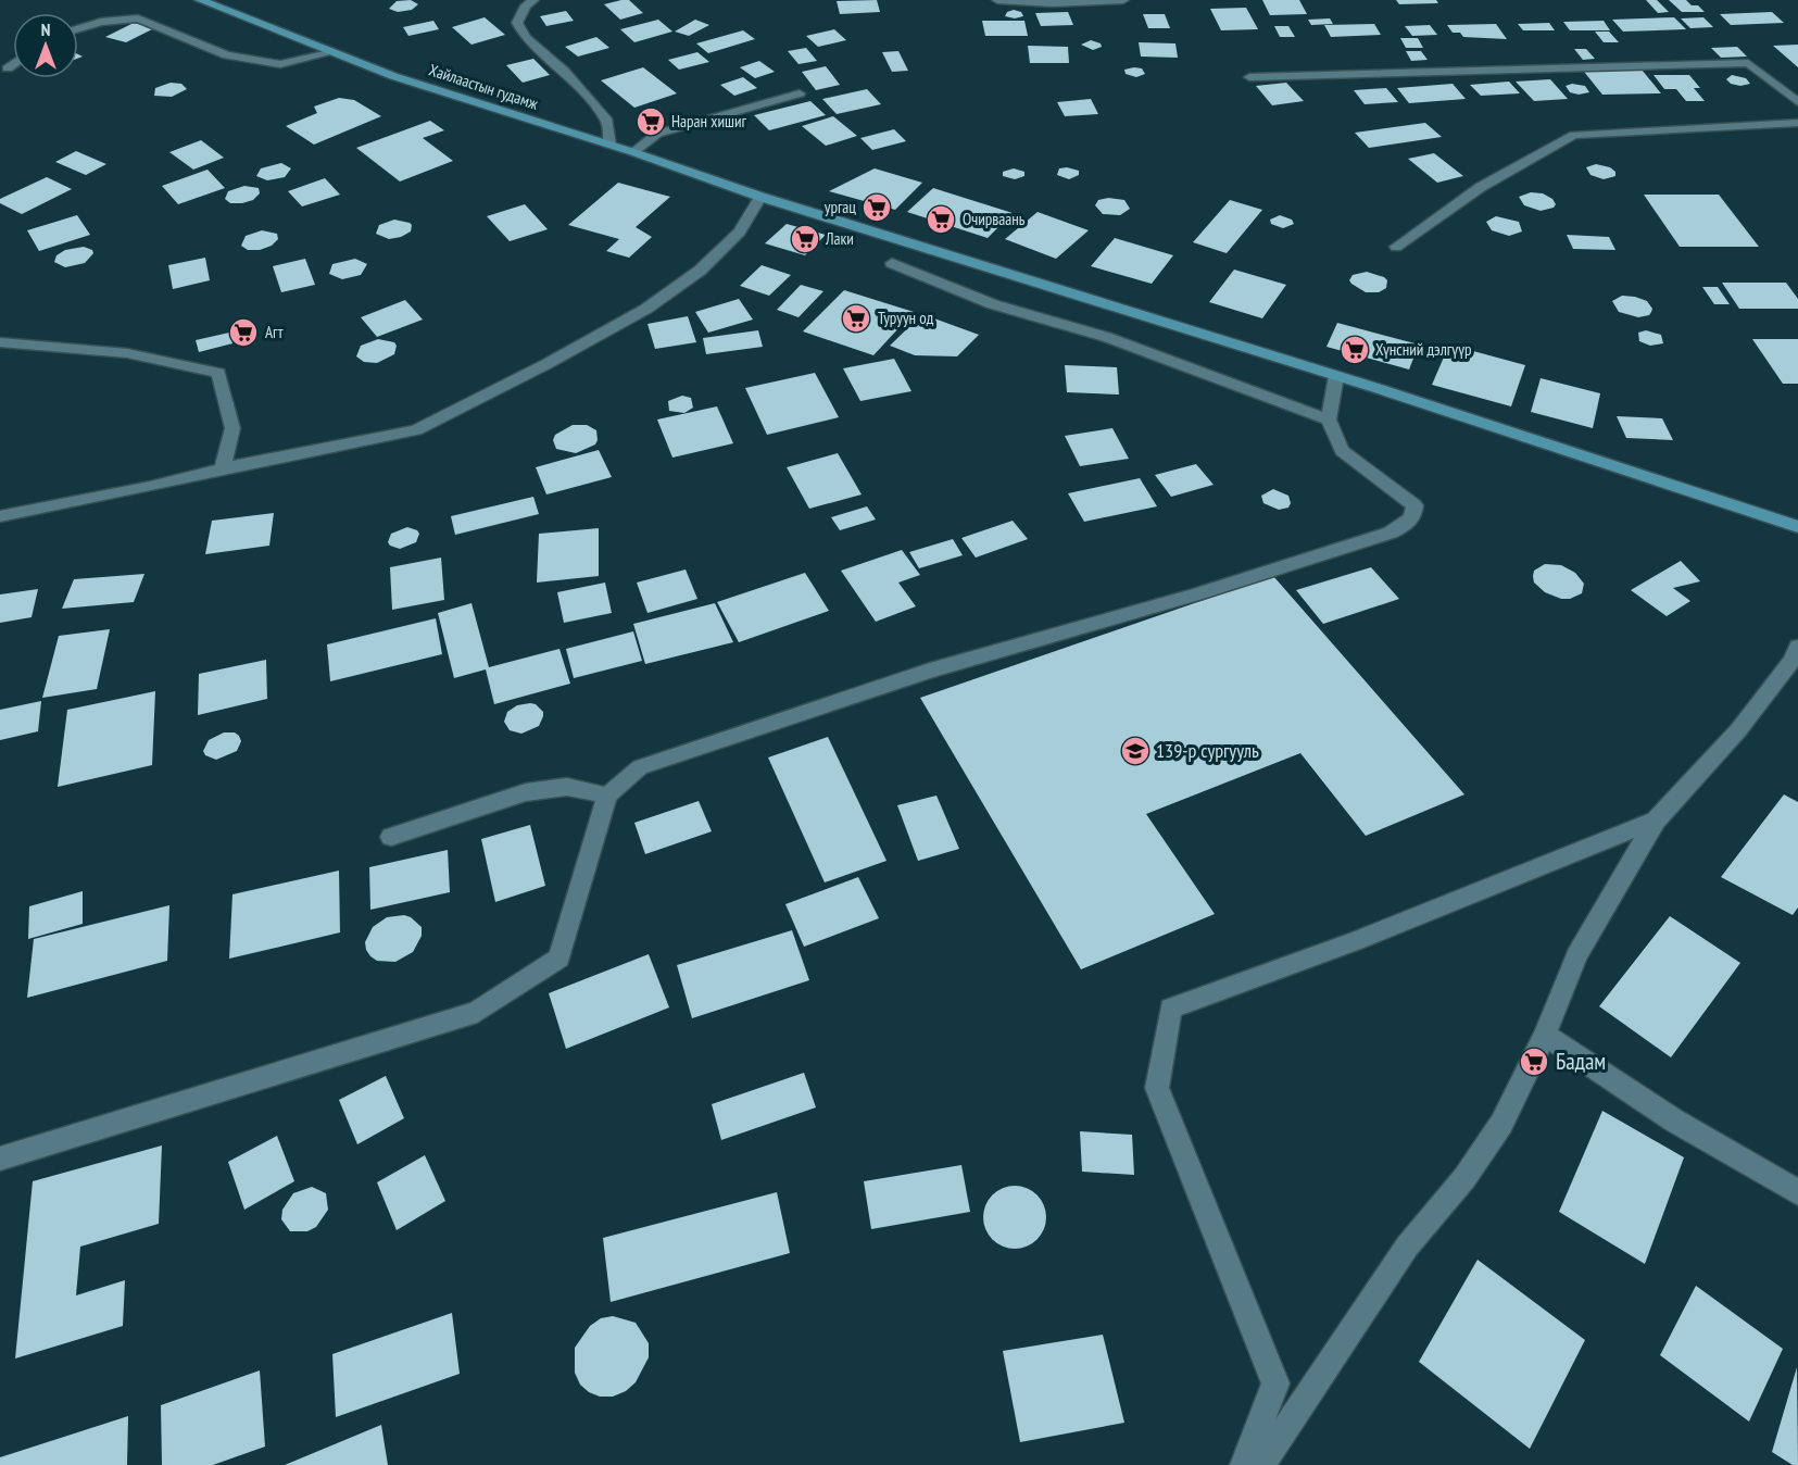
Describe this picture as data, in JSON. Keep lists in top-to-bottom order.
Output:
{
  "streets": {
    "main road": ["Хайлаастын гудамж"]
  },
  "places": {
    "supermarket": [
      "Наран хишиг",
      "ургац",
      "Очирваань",
      "Лаки",
      "Туруун од",
      "Агт",
      "Хүнсний дэлгүүр",
      "Бадам"
    ],
    "school or university": ["139-р сургууль"]
  },
  "north": "top"
}
